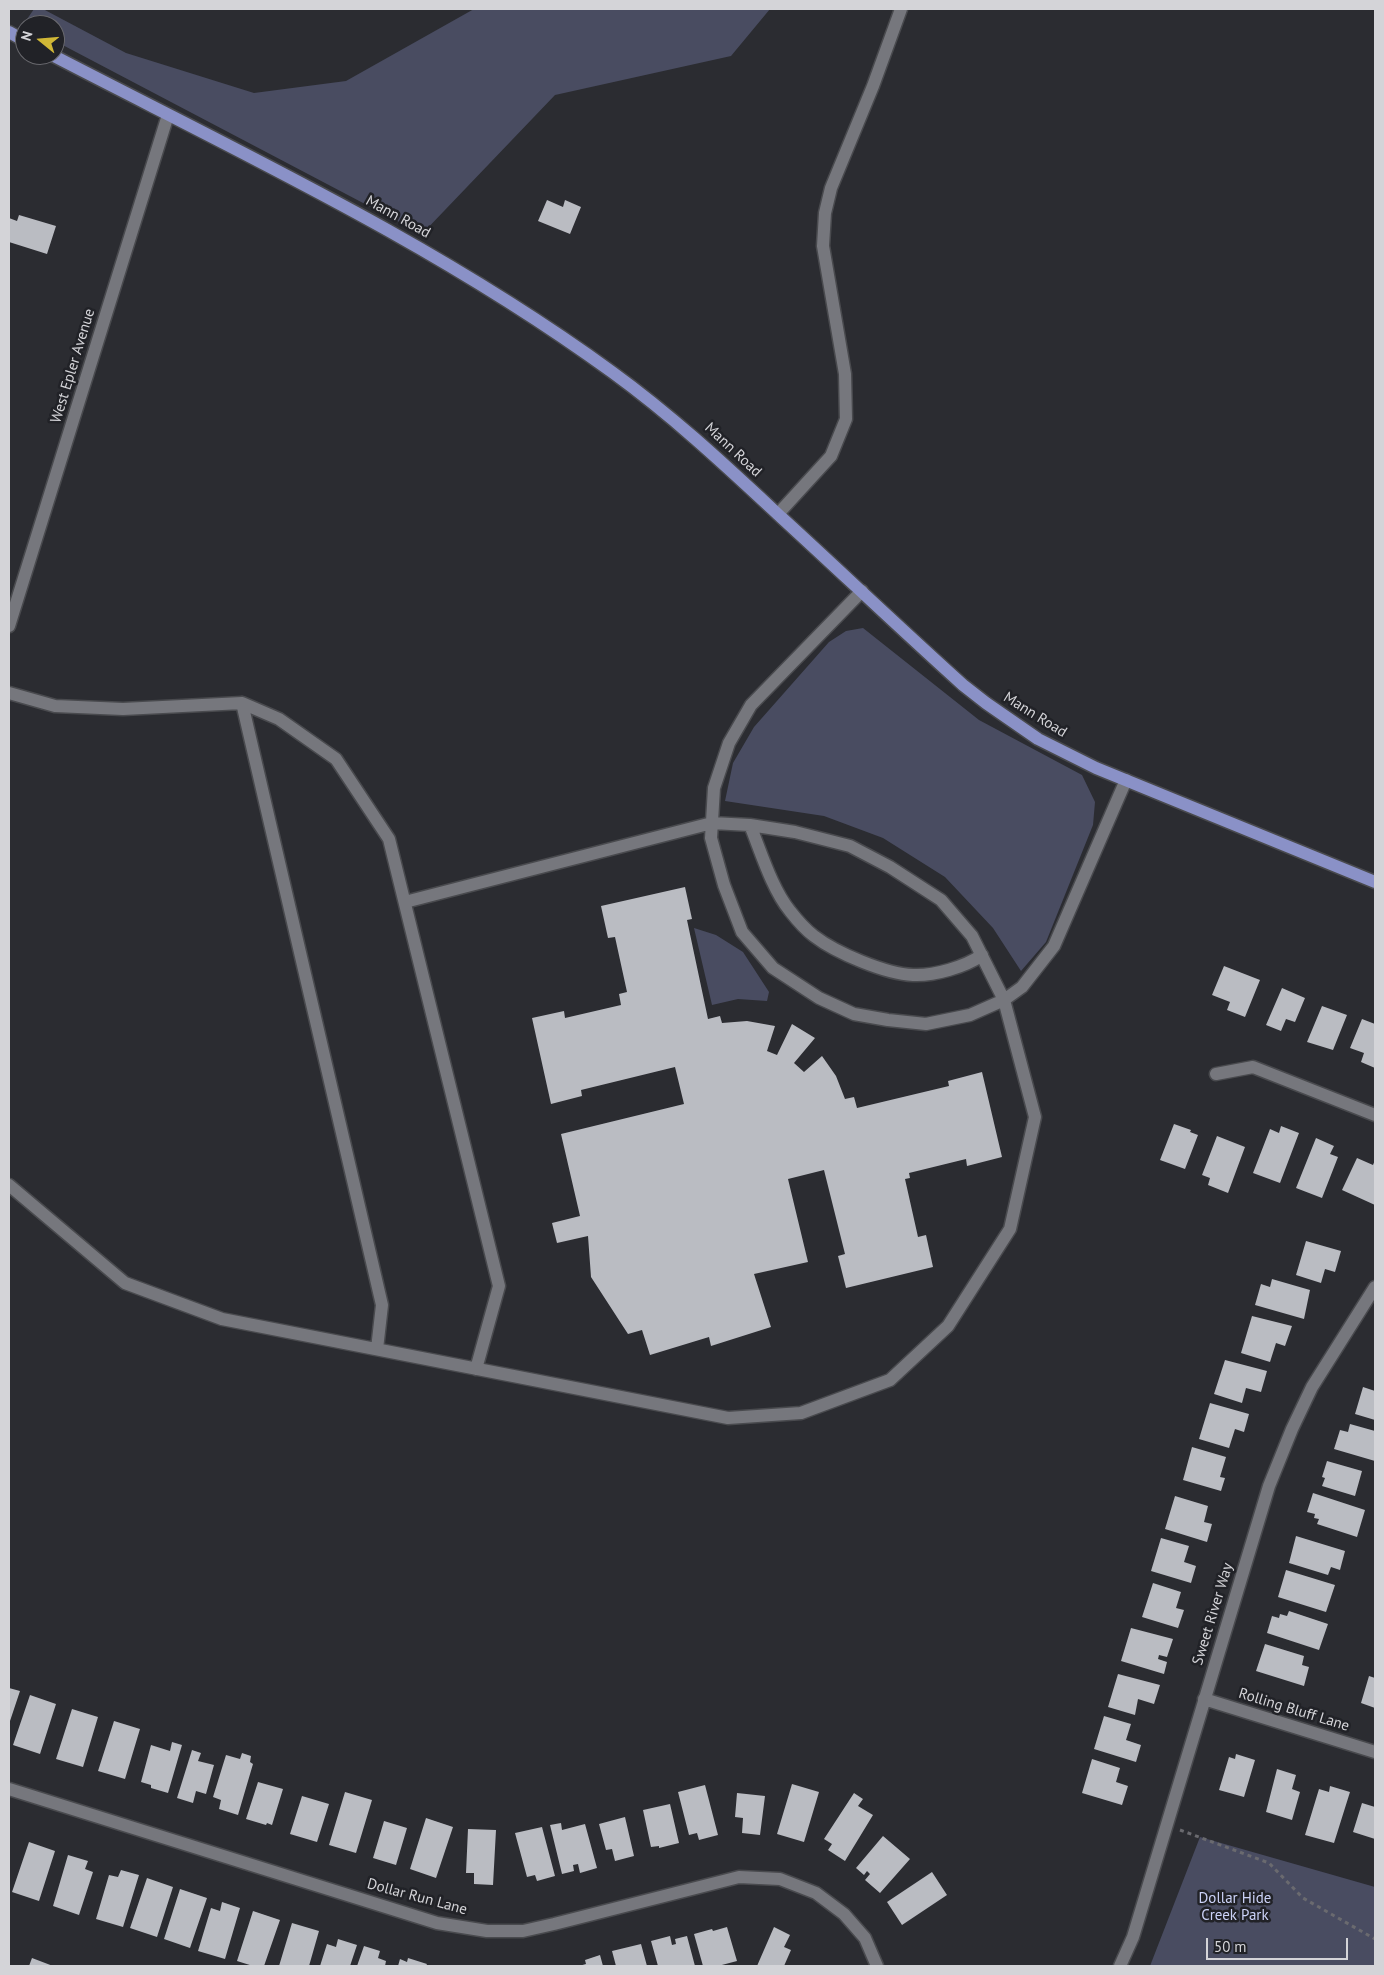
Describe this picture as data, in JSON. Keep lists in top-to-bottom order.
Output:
{
  "streets": {
    "main road": ["Mann Road"],
    "street": [
      "West Epler Avenue",
      "Sweet River Way",
      "Rolling Bluff Lane",
      "Dollar Run Lane"
    ]
  },
  "crossings": [
    ["Mann Road", "West Epler Avenue"],
    ["Sweet River Way", "Rolling Bluff Lane"]
  ],
  "parks": ["Dollar Hide Creek Park"],
  "scale_bar": "50 m",
  "north": "left"
}
